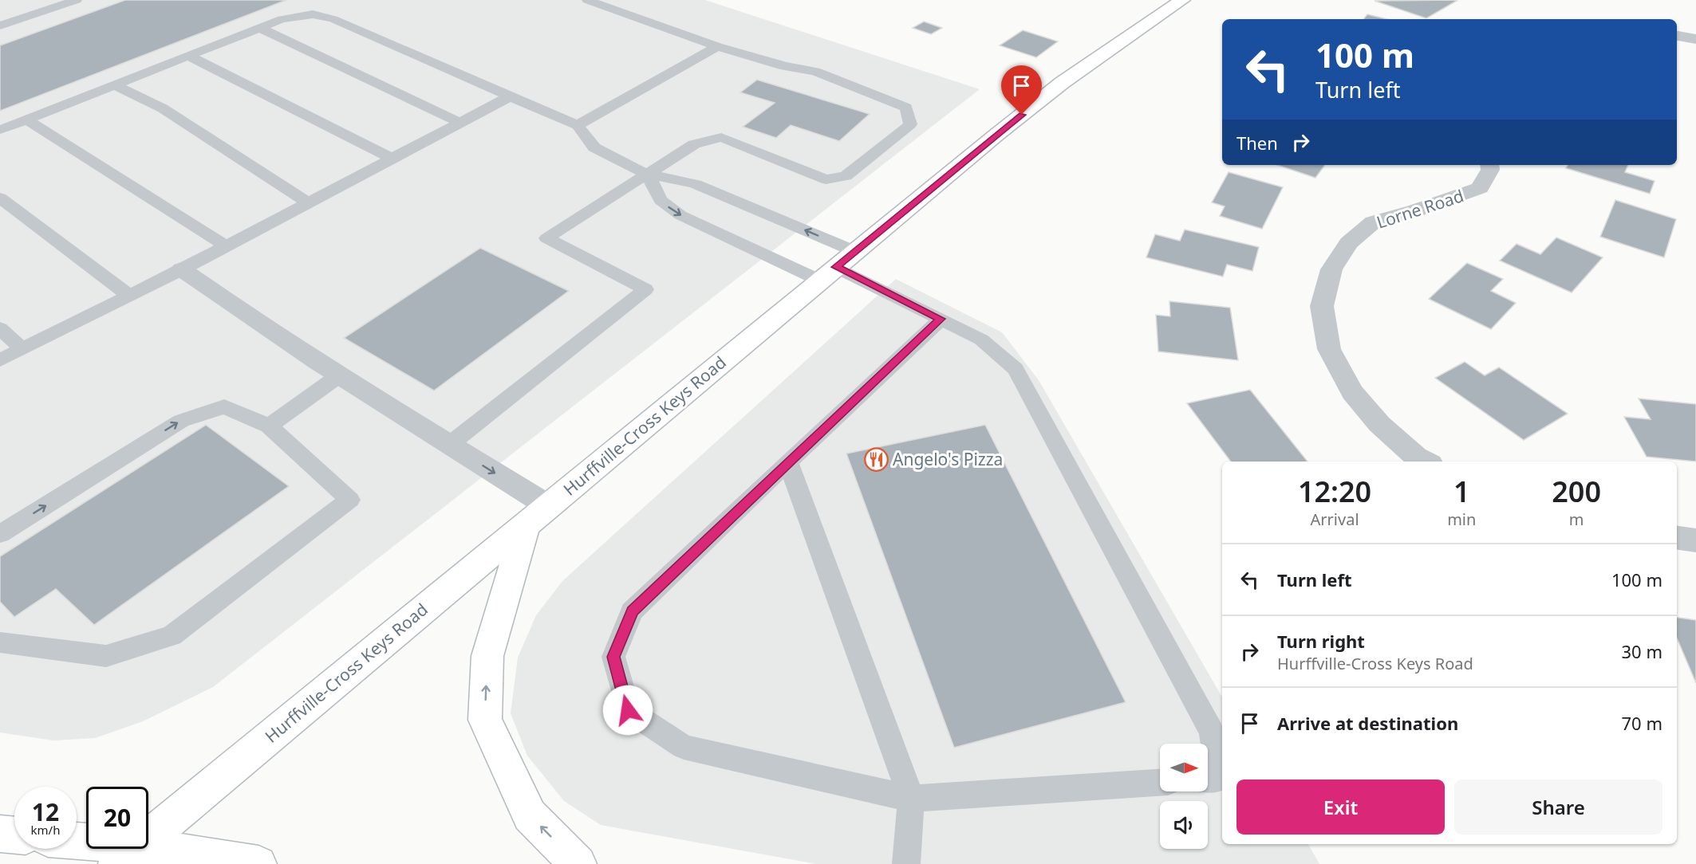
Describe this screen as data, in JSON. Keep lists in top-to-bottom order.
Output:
{
  "streets": {
    "main road": ["Hurffville-Cross Keys Road"],
    "street": ["Lorne Road"]
  },
  "places": {
    "restaurant": ["Angelo's Pizza"]
  },
  "north": "right",
  "page": {
    "turn": ["100 m", "Turn left"],
    "then": "Then",
    "eta": [
      "12:20",
      "Arrival",
      "1",
      "min",
      "200",
      "m"
    ],
    "list": [
      {
        "name": "Turn left",
        "value": "100 m"
      },
      {
        "name": "Turn right",
        "note": "Hurffville-Cross Keys Road",
        "value": "30 m"
      },
      {
        "name": "Arrive at destination",
        "value": "70 m"
      }
    ],
    "buttons": ["Exit", "Share"],
    "speed": "12 km/h",
    "limit": "20"
  }
}
